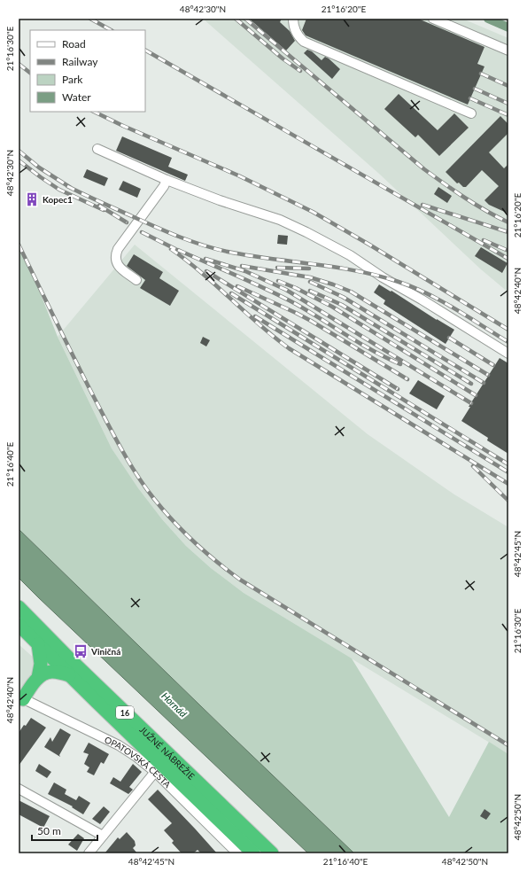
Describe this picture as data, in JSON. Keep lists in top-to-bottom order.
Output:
{
  "streets": {
    "highway": ["16", "JUŽNÉ NÁBREŽIE"],
    "street": ["OPATOVSKÁ CESTA"]
  },
  "water": ["Hornád"],
  "places": {
    "building": ["Kopec1"],
    "bus stop": ["Viničná"]
  },
  "legend": [
    "Road",
    "Railway",
    "Park",
    "Water"
  ],
  "scale_bar": "50 m",
  "coordinates": [
    "48°42'30\"N",
    "21°16'20\"E",
    "21°16'30\"E",
    "48°42'40\"N",
    "21°16'40\"E",
    "48°42'45\"N",
    "48°42'50\"N"
  ]
}
